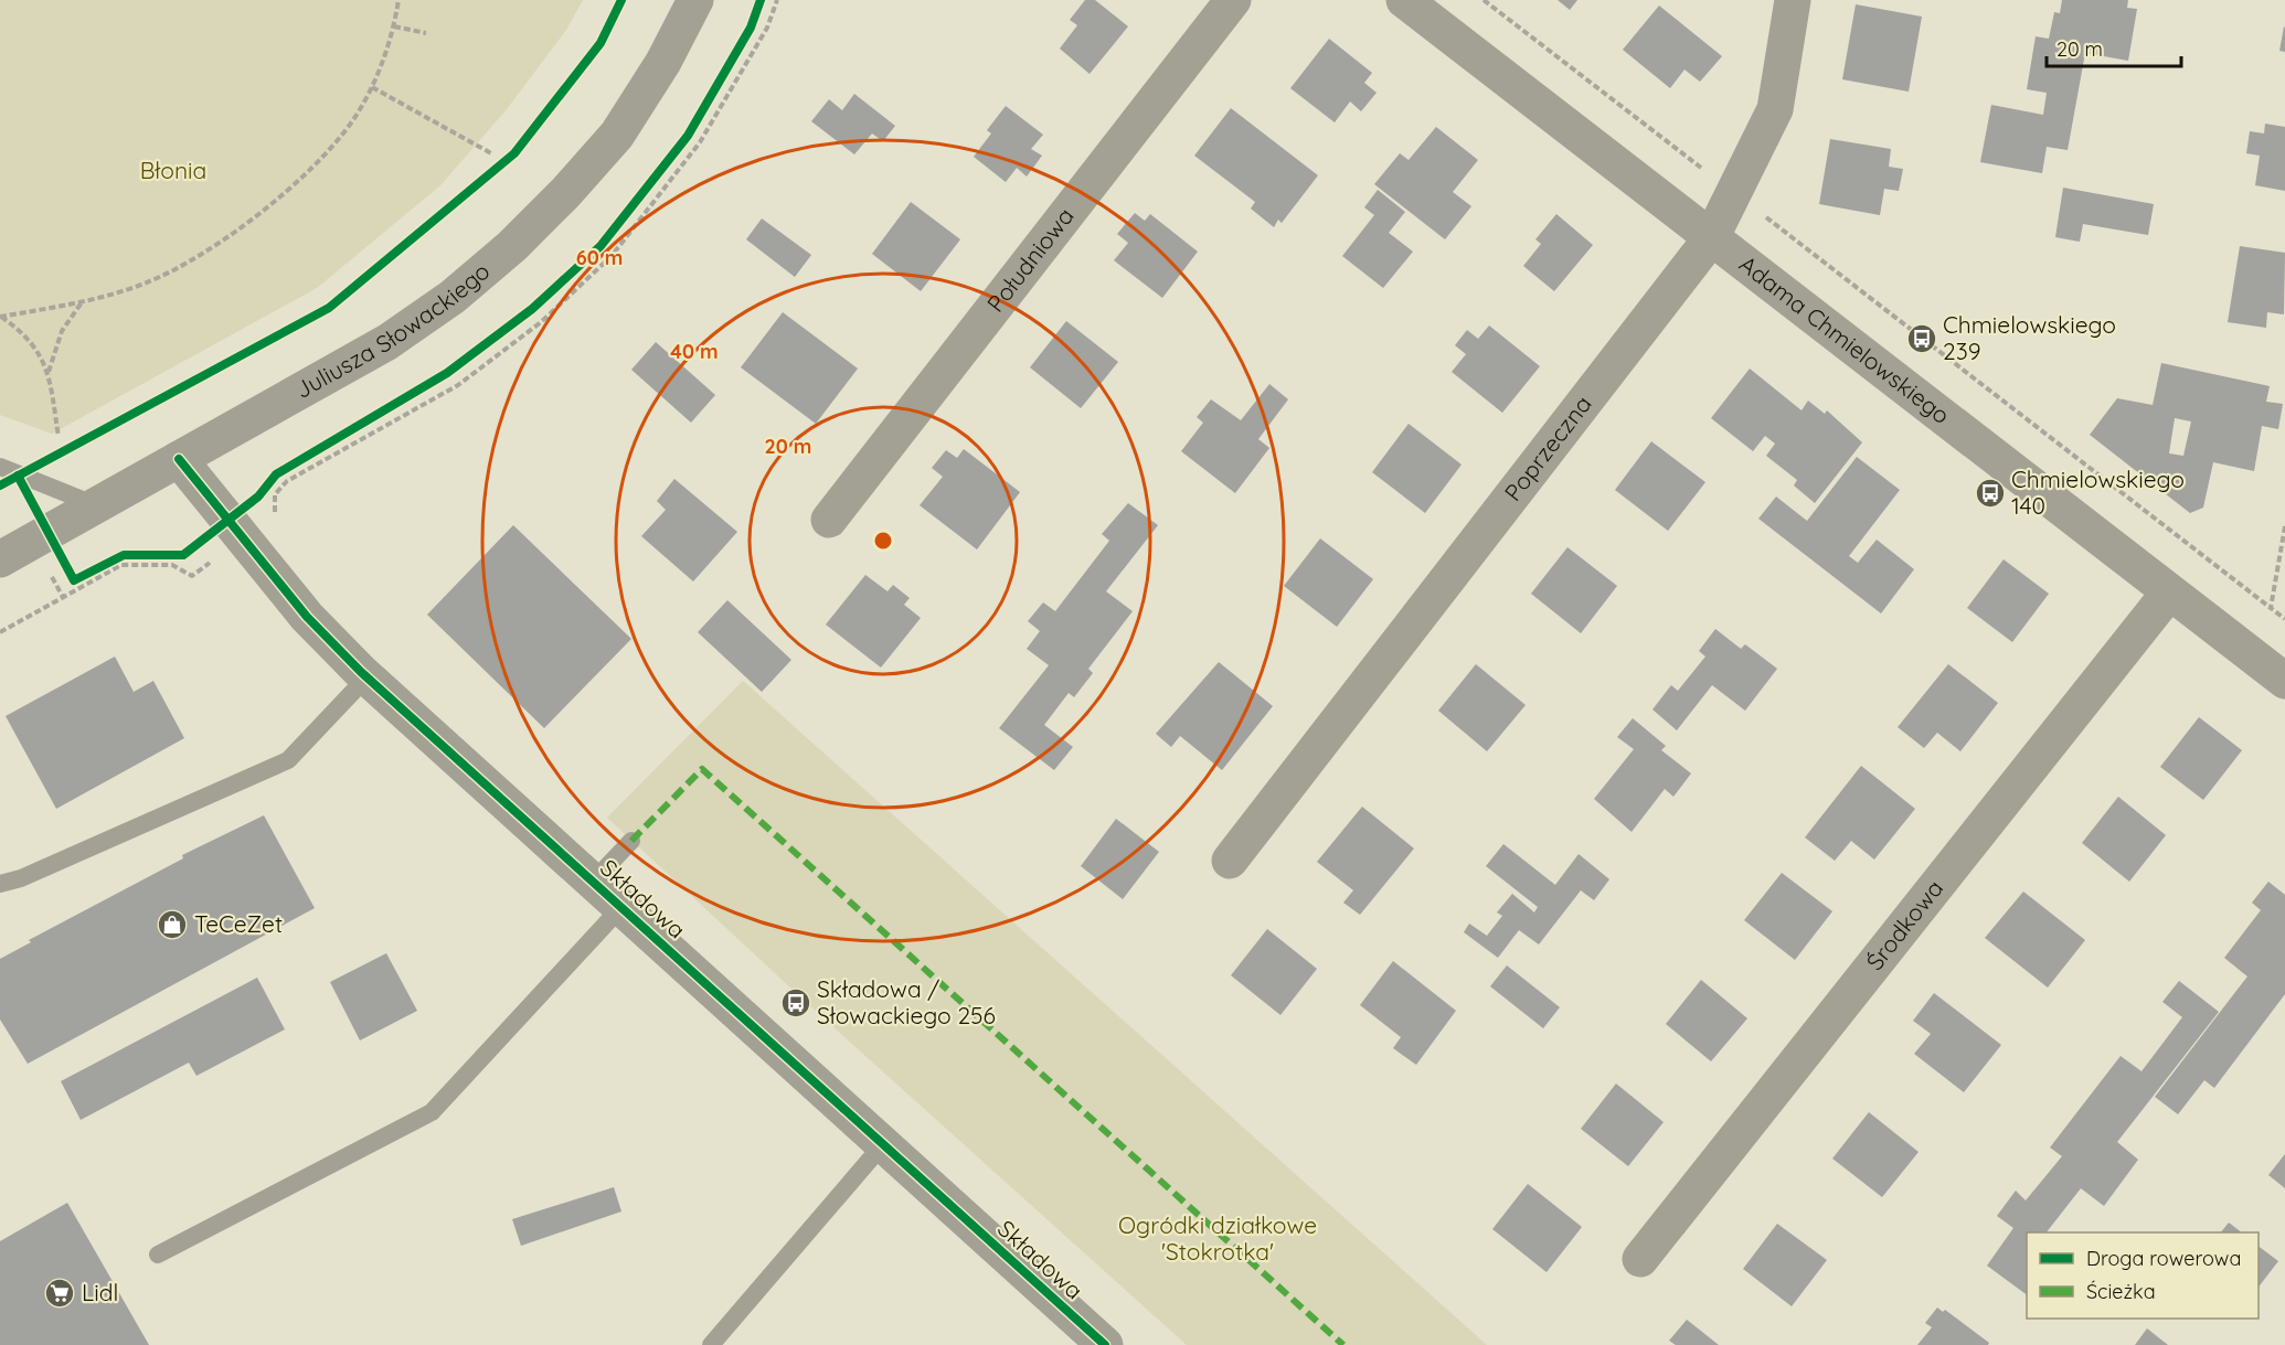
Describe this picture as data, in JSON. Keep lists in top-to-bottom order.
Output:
{
  "streets": {
    "street": [
      "Południowa",
      "Juliusza Słowackiego",
      "Adama Chmielowskiego",
      "Poprzeczna",
      "Składowa",
      "Środkowa"
    ]
  },
  "crossings": [
    ["Juliusza Słowackiego", "Składowa"],
    ["Adama Chmielowskiego", "Poprzeczna"],
    ["Adama Chmielowskiego", "Środkowa"]
  ],
  "parks": ["Błonia", "Ogródki działkowe 'Stokrotka'"],
  "places": {
    "bus stop": ["Chmielowskiego 239", "Chmielowskiego 140", "Składowa / Słowackiego 256"],
    "shop": ["TeCeZet"],
    "supermarket": ["Lidl"]
  },
  "legend": ["Droga rowerowa", "Ścieżka"],
  "scale_bar": "20 m",
  "rings": ["60 m", "40 m", "20 m"]
}
